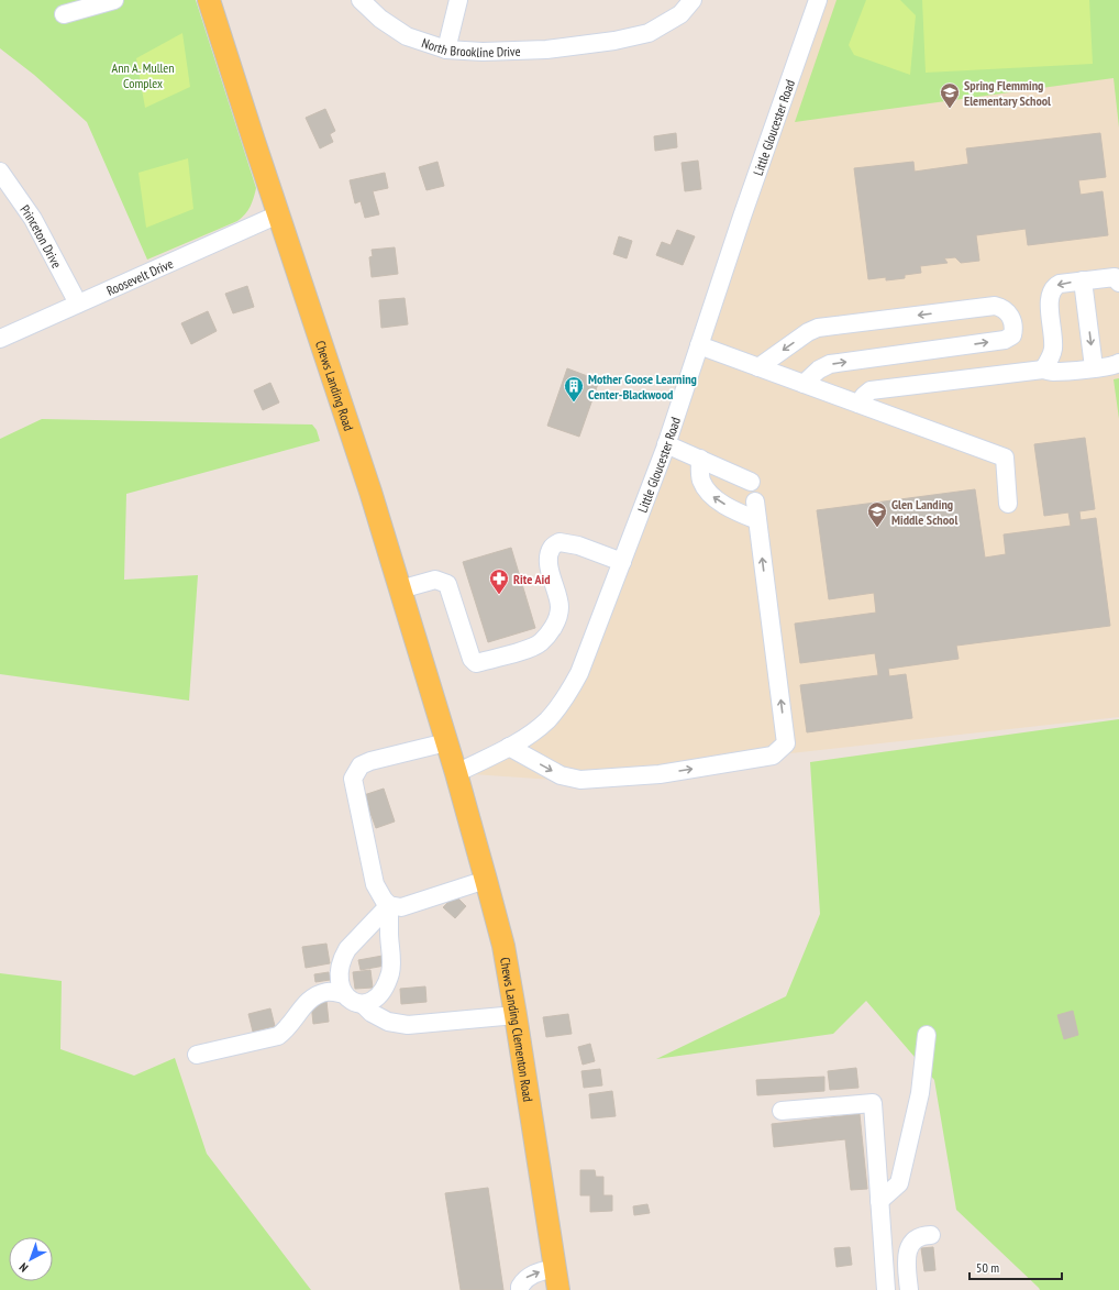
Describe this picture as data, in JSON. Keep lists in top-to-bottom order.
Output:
{
  "streets": {
    "main road": ["Chews Landing Road", "Chews Landing Clementon Road"],
    "street": [
      "North Brookline Drive",
      "Little Gloucester Road",
      "Princeton Drive",
      "Roosevelt Drive"
    ]
  },
  "crossings": [
    ["Little Gloucester Road", "Chews Landing Road"],
    ["Little Gloucester Road", "Chews Landing Clementon Road"],
    ["Princeton Drive", "Roosevelt Drive"],
    ["Roosevelt Drive", "Chews Landing Road"],
    ["Chews Landing Road", "Chews Landing Clementon Road"]
  ],
  "parks": ["Ann A. Mullen Complex"],
  "places": {
    "school or university": ["Spring Flemming Elementary School", "Glen Landing Middle School"],
    "building": ["Mother Goose Learning Center-Blackwood"],
    "pharmacy": ["Rite Aid"]
  },
  "scale_bar": "50 m",
  "north": "bottom left"
}
